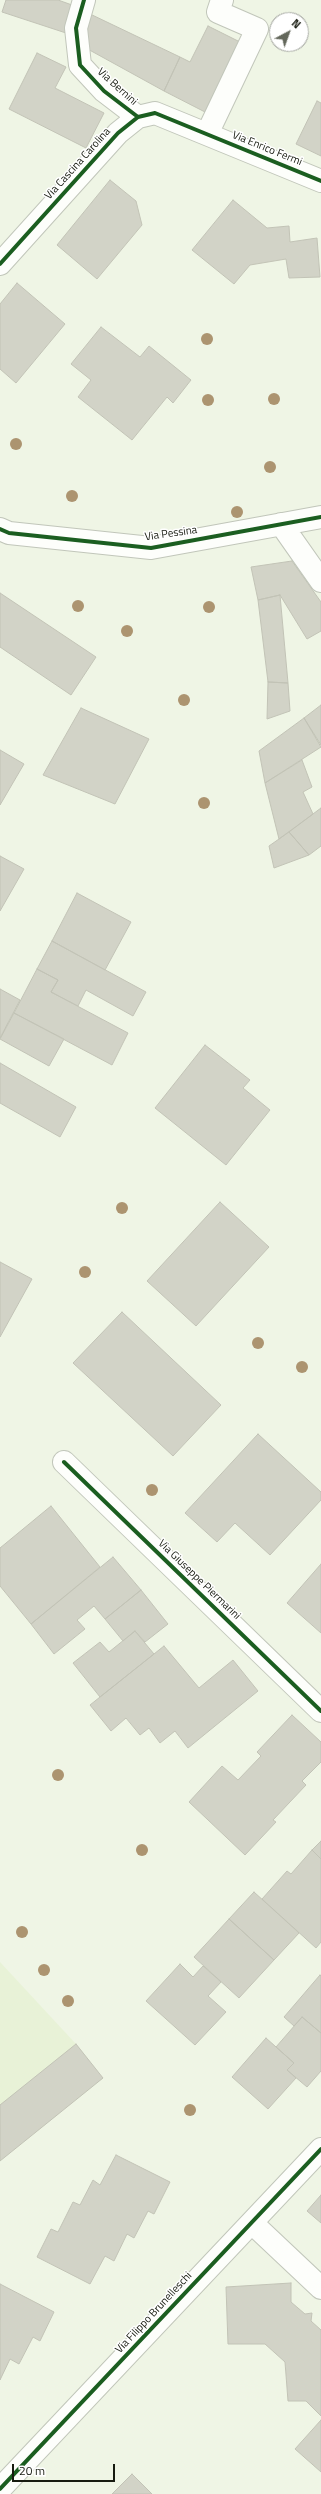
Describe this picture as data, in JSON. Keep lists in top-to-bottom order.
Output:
{
  "streets": {
    "street": [
      "Via Bernini",
      "Via Enrico Fermi",
      "Via Cascina Carolina",
      "Via Pessina",
      "Via Giuseppe Piermarini",
      "Via Filippo Brunelleschi"
    ]
  },
  "crossings": [
    ["Via Bernini", "Via Cascina Carolina"],
    ["Via Enrico Fermi", "Via Cascina Carolina"]
  ],
  "scale_bar": "20 m",
  "north": "top right"
}
